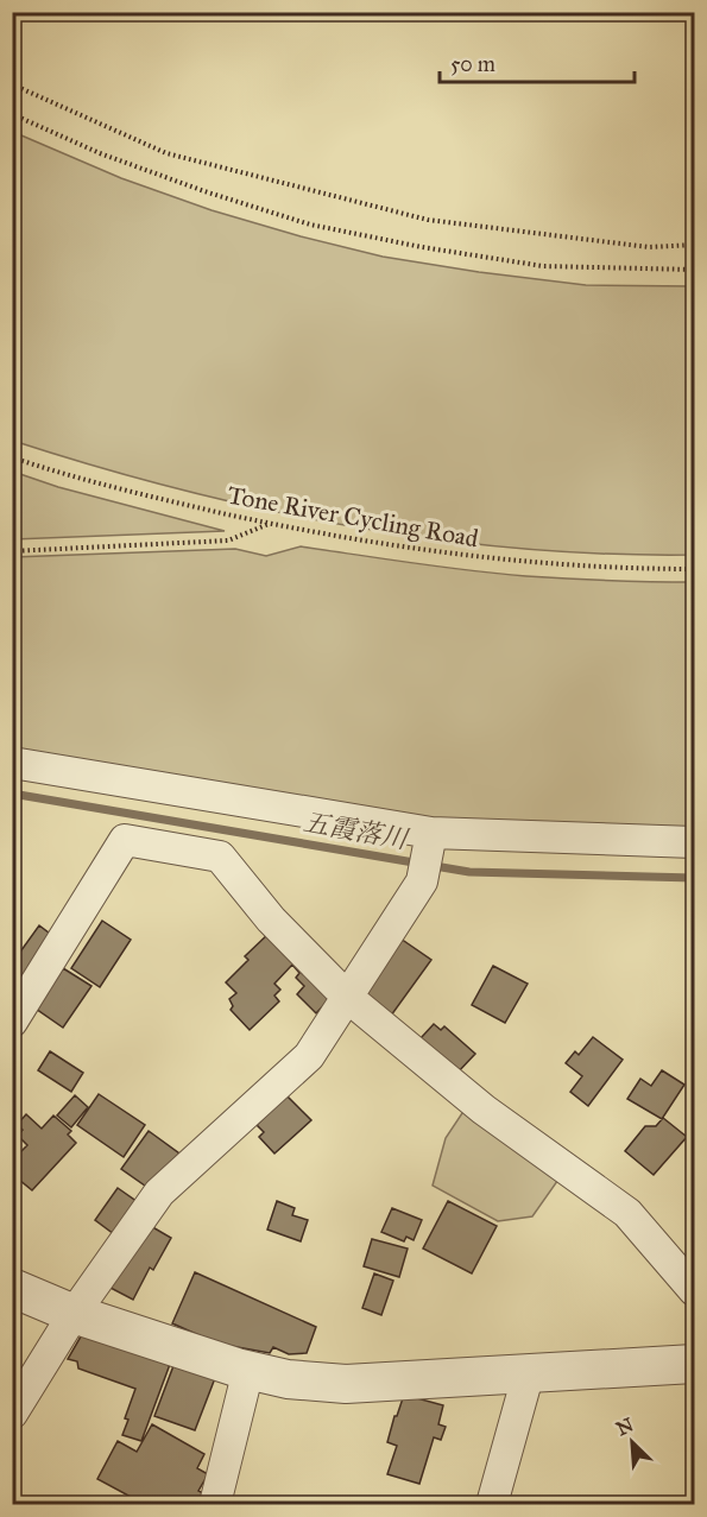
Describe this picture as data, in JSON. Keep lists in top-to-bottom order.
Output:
{
  "streets": {
    "path": ["Tone River Cycling Road"]
  },
  "water": ["五霞落川"],
  "scale_bar": "50 m",
  "north": "top left"
}
